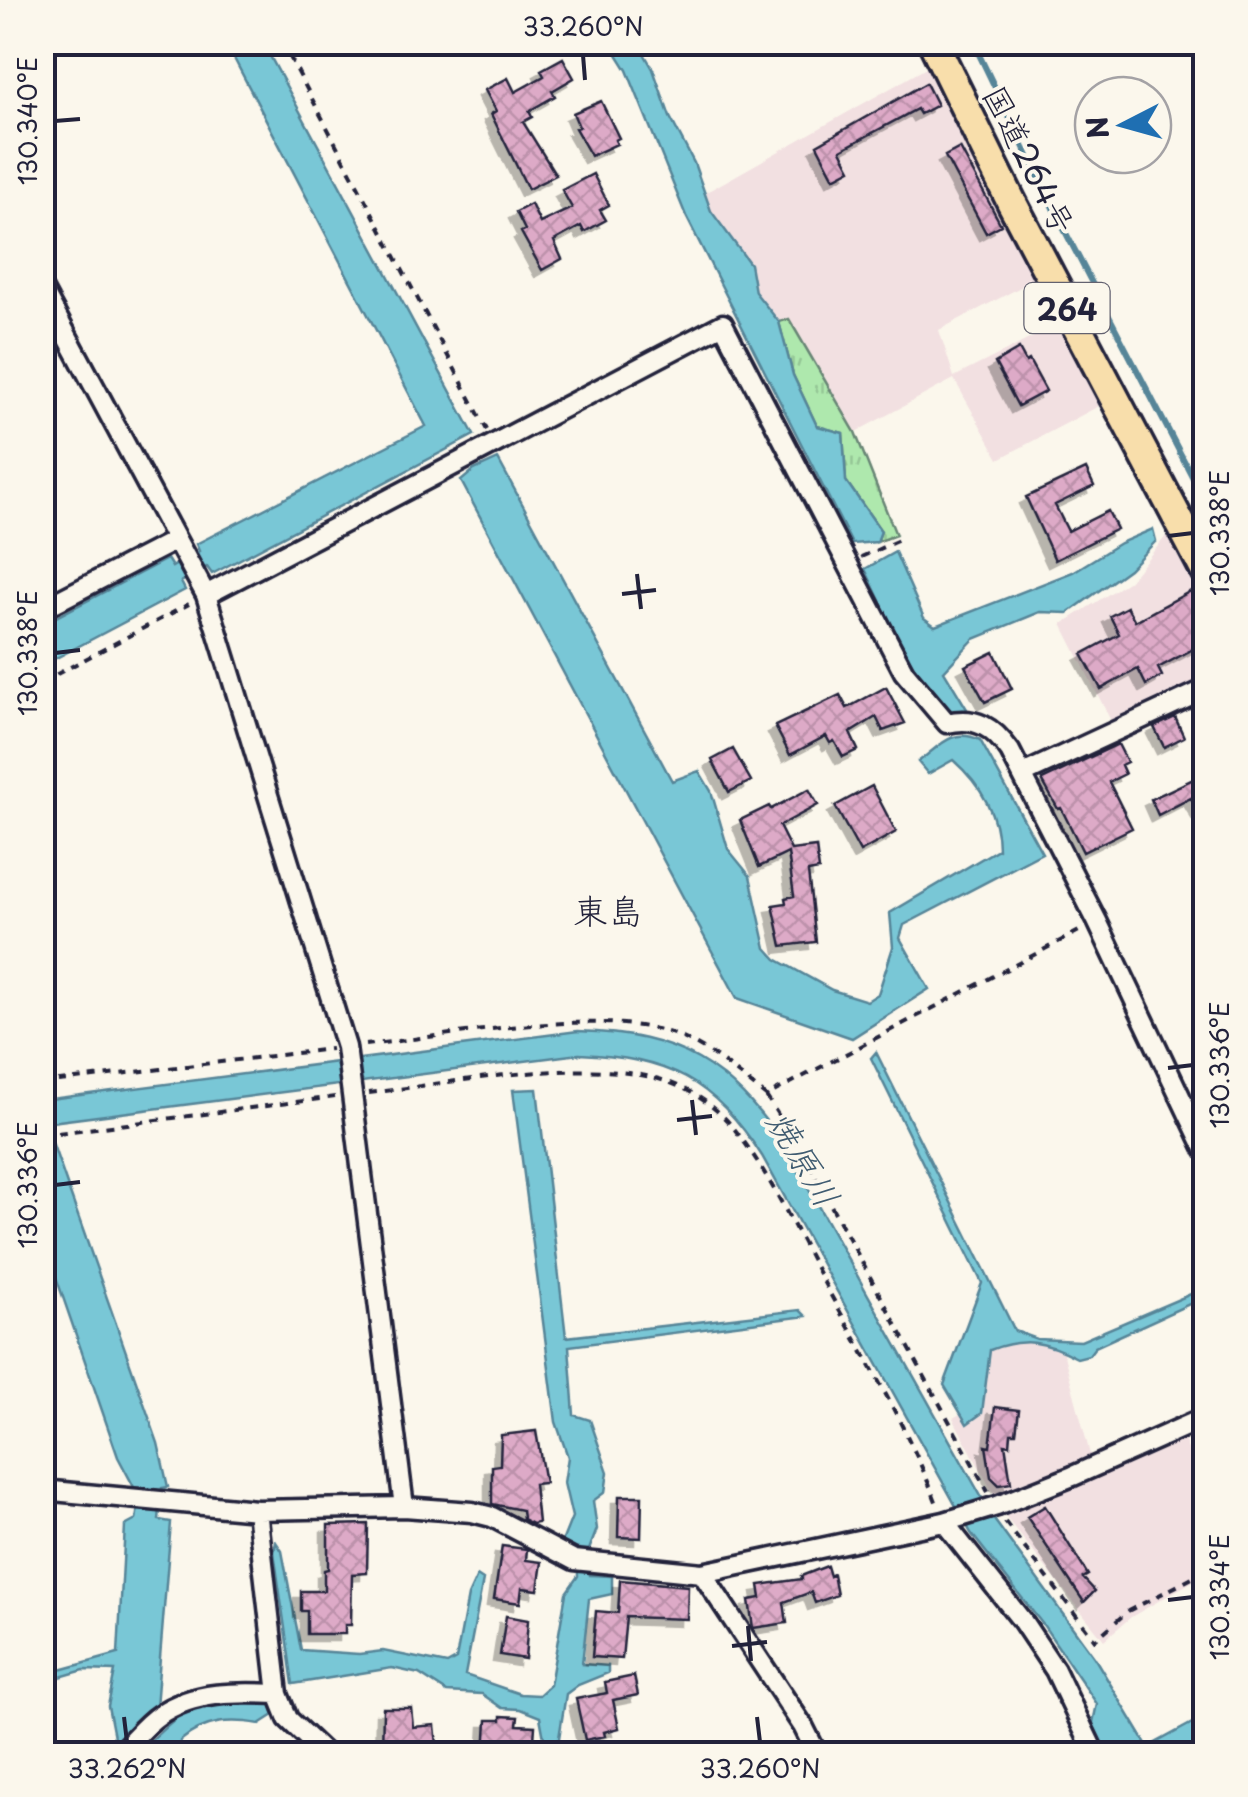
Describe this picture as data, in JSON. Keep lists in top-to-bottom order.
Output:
{
  "streets": {
    "highway": ["国道264号", "264"]
  },
  "districts": ["東島"],
  "water": ["焼原川"],
  "north": "left",
  "coordinates": [
    "33.260°N",
    "130.340°E",
    "130.338°E",
    "130.336°E",
    "130.334°E",
    "33.262°N"
  ]
}
